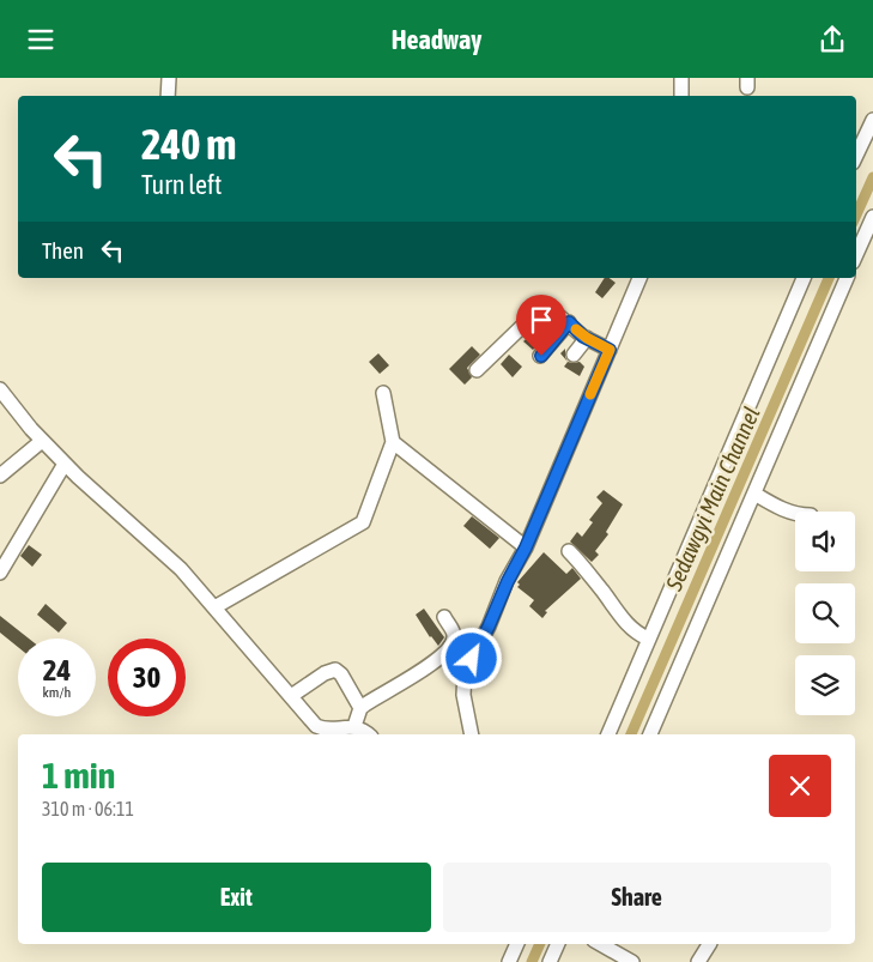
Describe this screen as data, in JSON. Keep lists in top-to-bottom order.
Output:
{
  "water": ["Sedawgyi Main Channel"],
  "page": {
    "header": "Headway",
    "turn": ["240 m", "Turn left"],
    "then": "Then",
    "speed": "24 km/h",
    "limit": "30",
    "heading": ["1 min", "310 m · 06:11"],
    "buttons": ["Exit", "Share"]
  }
}
